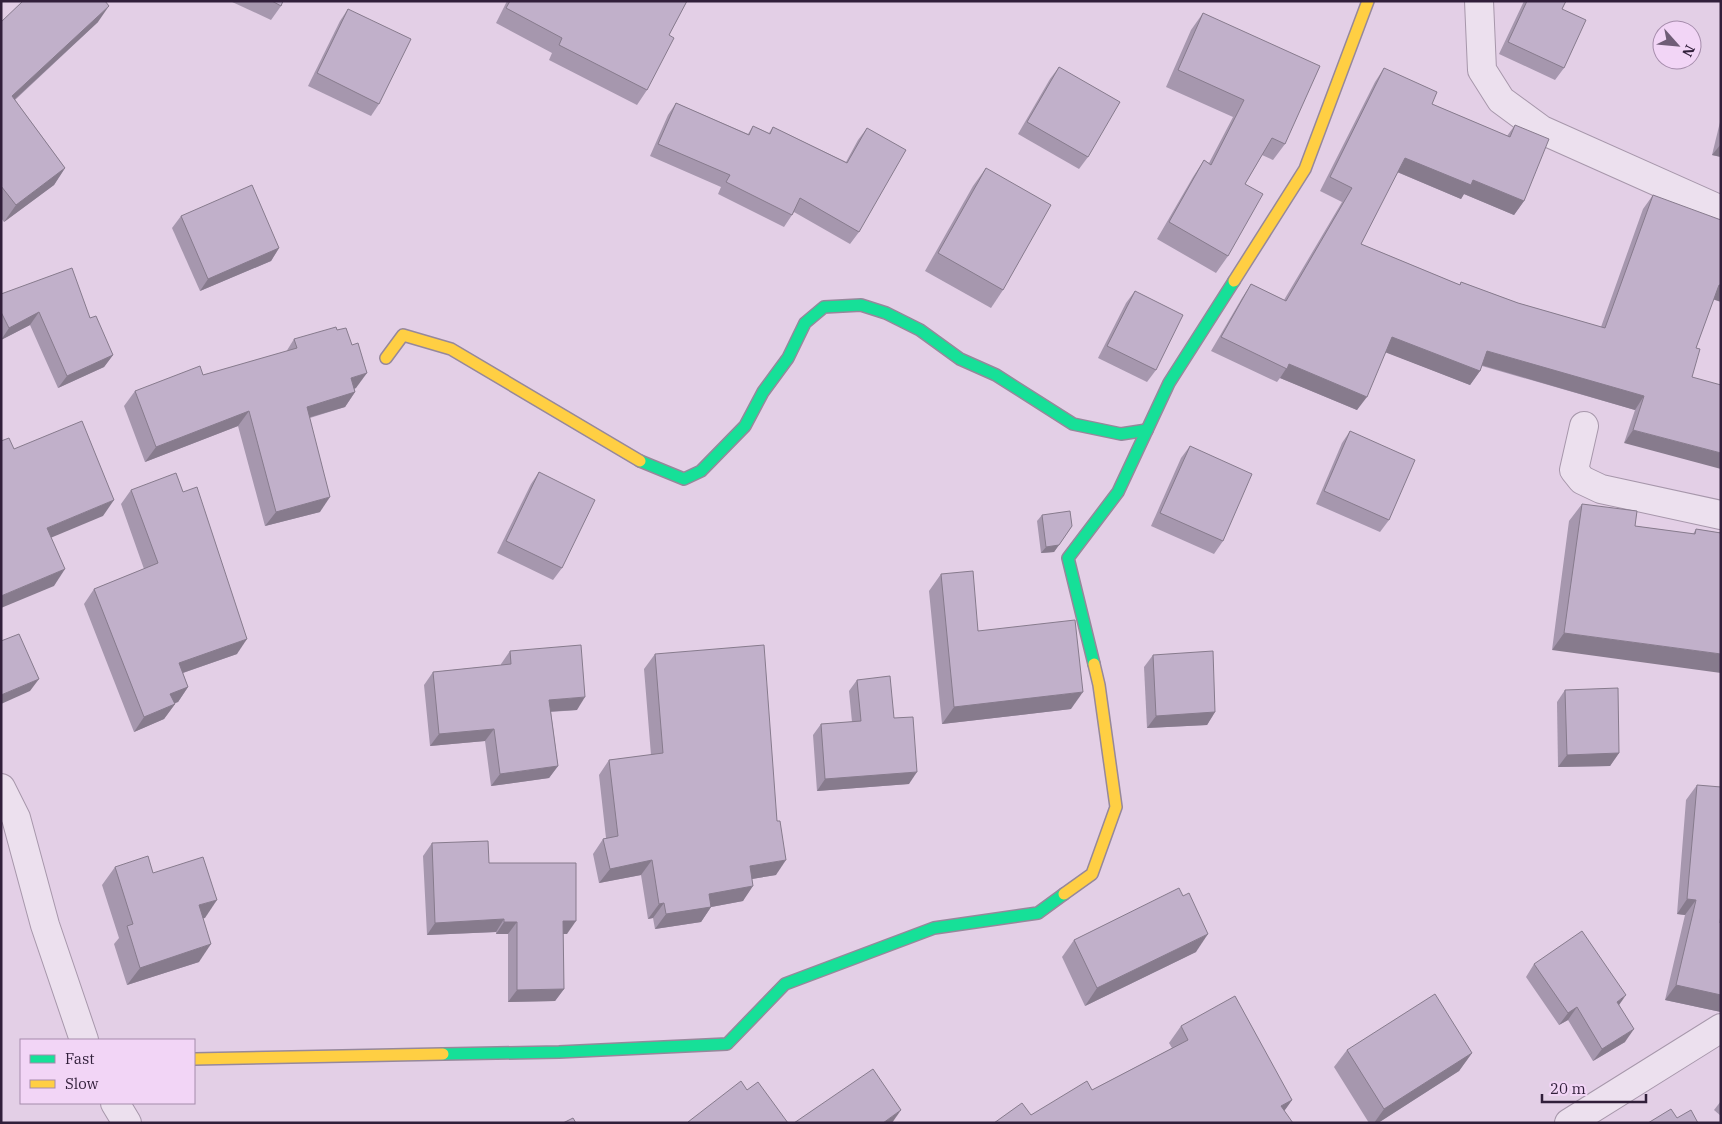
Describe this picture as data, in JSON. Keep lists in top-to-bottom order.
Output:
{
  "legend": ["Fast", "Slow"],
  "scale_bar": "20 m",
  "north": "bottom right"
}
